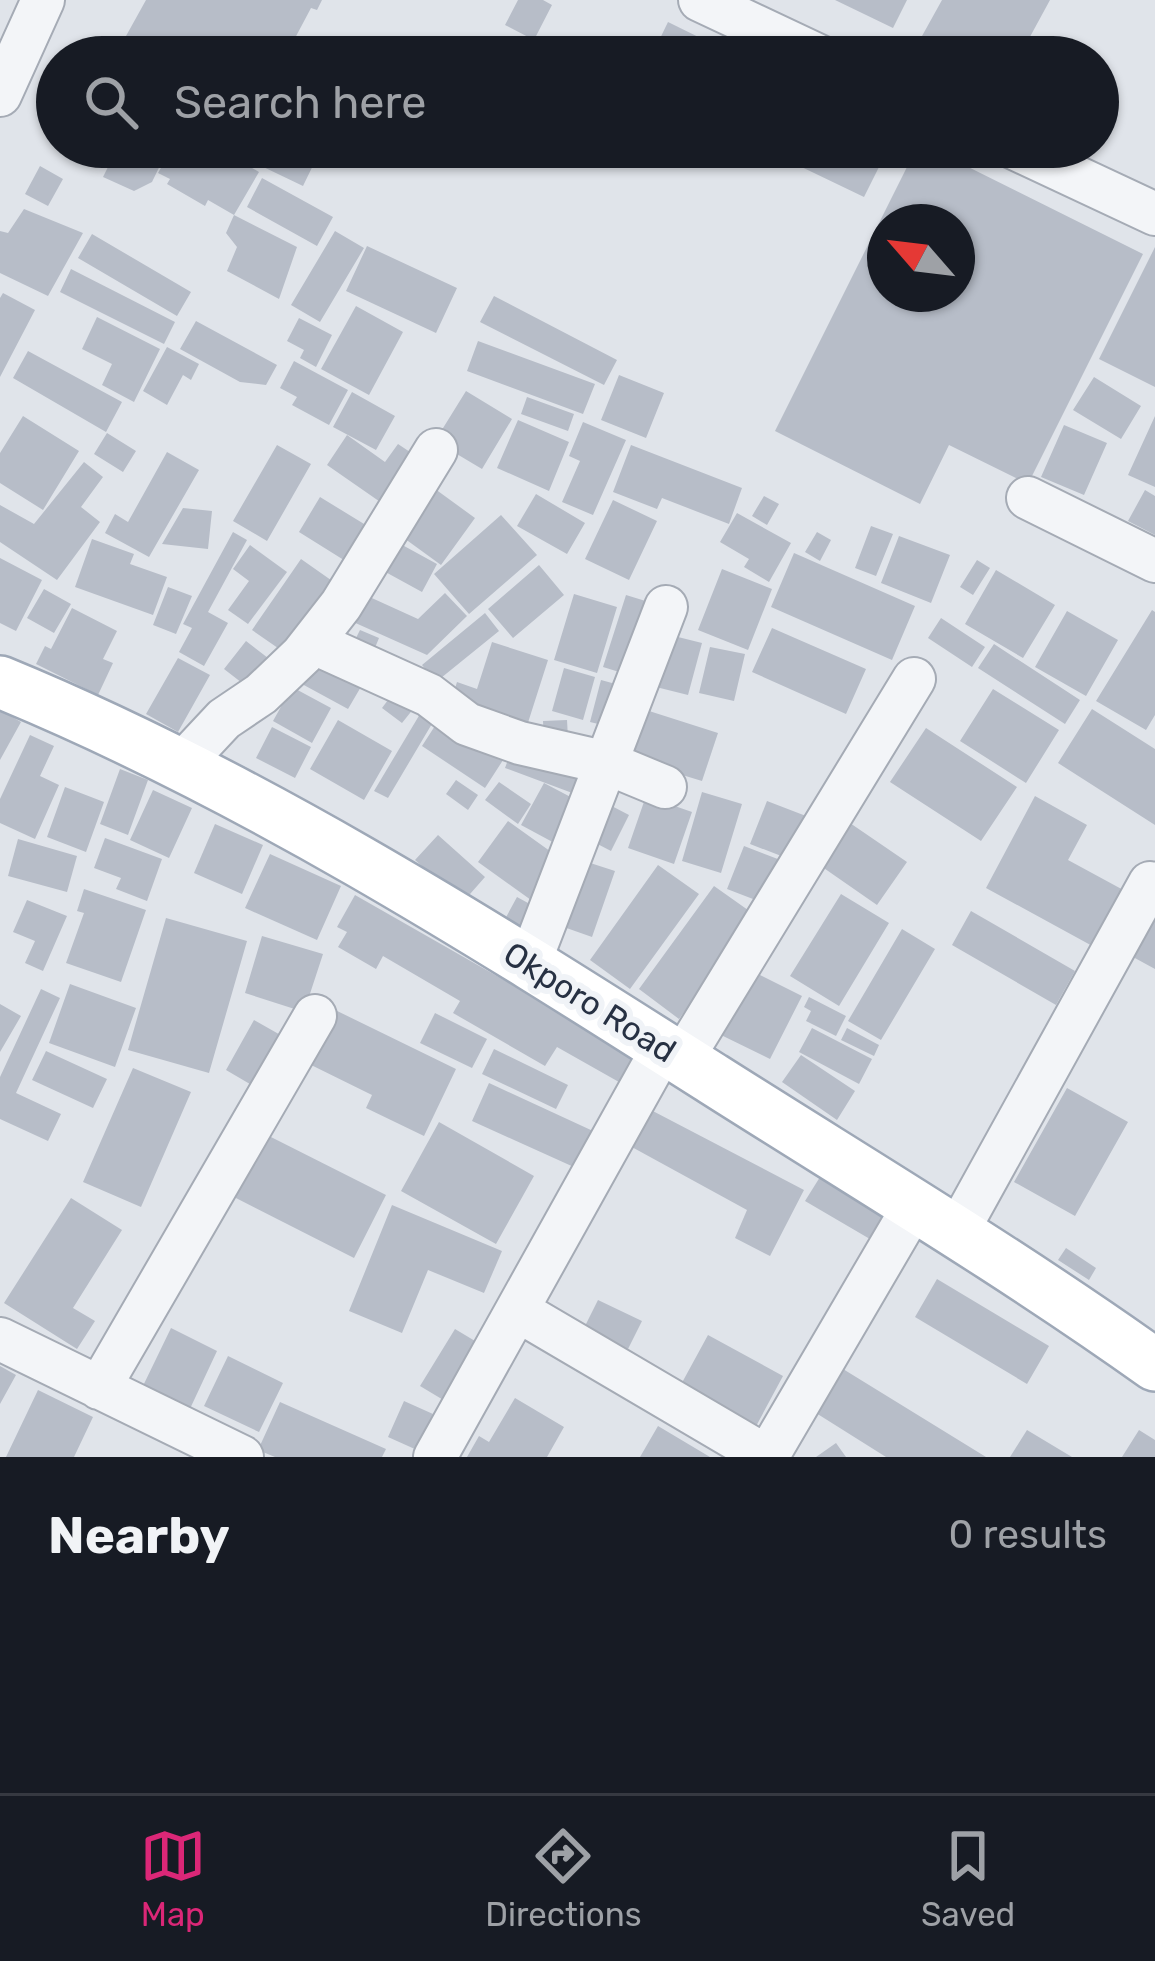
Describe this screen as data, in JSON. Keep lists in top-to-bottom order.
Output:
{
  "streets": {
    "main road": ["Okporo Road"]
  },
  "north": "top left",
  "page": {
    "search": "Search here",
    "heading": ["Nearby", "0 results"],
    "nav": ["Map", "Directions", "Saved"]
  }
}
